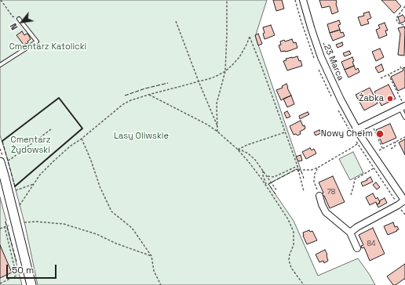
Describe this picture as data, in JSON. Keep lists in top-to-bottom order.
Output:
{
  "streets": {
    "street": ["23 Marca"]
  },
  "parks": ["Cmentarz Katolicki", "Lasy Oliwskie", "Cmentarz Żydowski"],
  "places": ["Żabka", "Nowy Chełm"],
  "house_numbers": ["78", "84"],
  "scale_bar": "50 m",
  "north": "bottom left"
}
